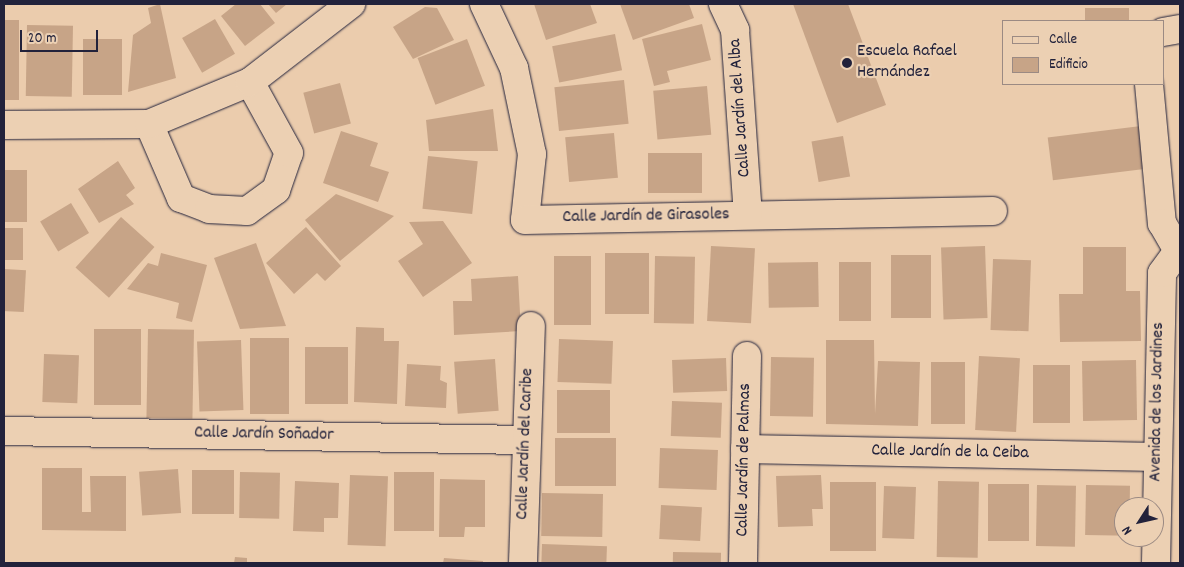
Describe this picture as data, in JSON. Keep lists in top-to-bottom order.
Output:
{
  "streets": {
    "street": [
      "Calle Jardín del Alba",
      "Calle Jardín de Girasoles",
      "Avenida de los Jardines",
      "Calle Jardín Soñador",
      "Calle Jardín del Caribe",
      "Calle Jardín de la Ceiba",
      "Calle Jardín de Palmas"
    ]
  },
  "crossings": [
    ["Calle Jardín del Alba", "Calle Jardín de Girasoles"],
    ["Avenida de los Jardines", "Calle Jardín de la Ceiba"],
    ["Calle Jardín Soñador", "Calle Jardín del Caribe"],
    ["Calle Jardín de la Ceiba", "Calle Jardín de Palmas"]
  ],
  "places": ["Escuela Rafael Hernández"],
  "legend": ["Calle", "Edificio"],
  "scale_bar": "20 m",
  "north": "bottom left"
}
